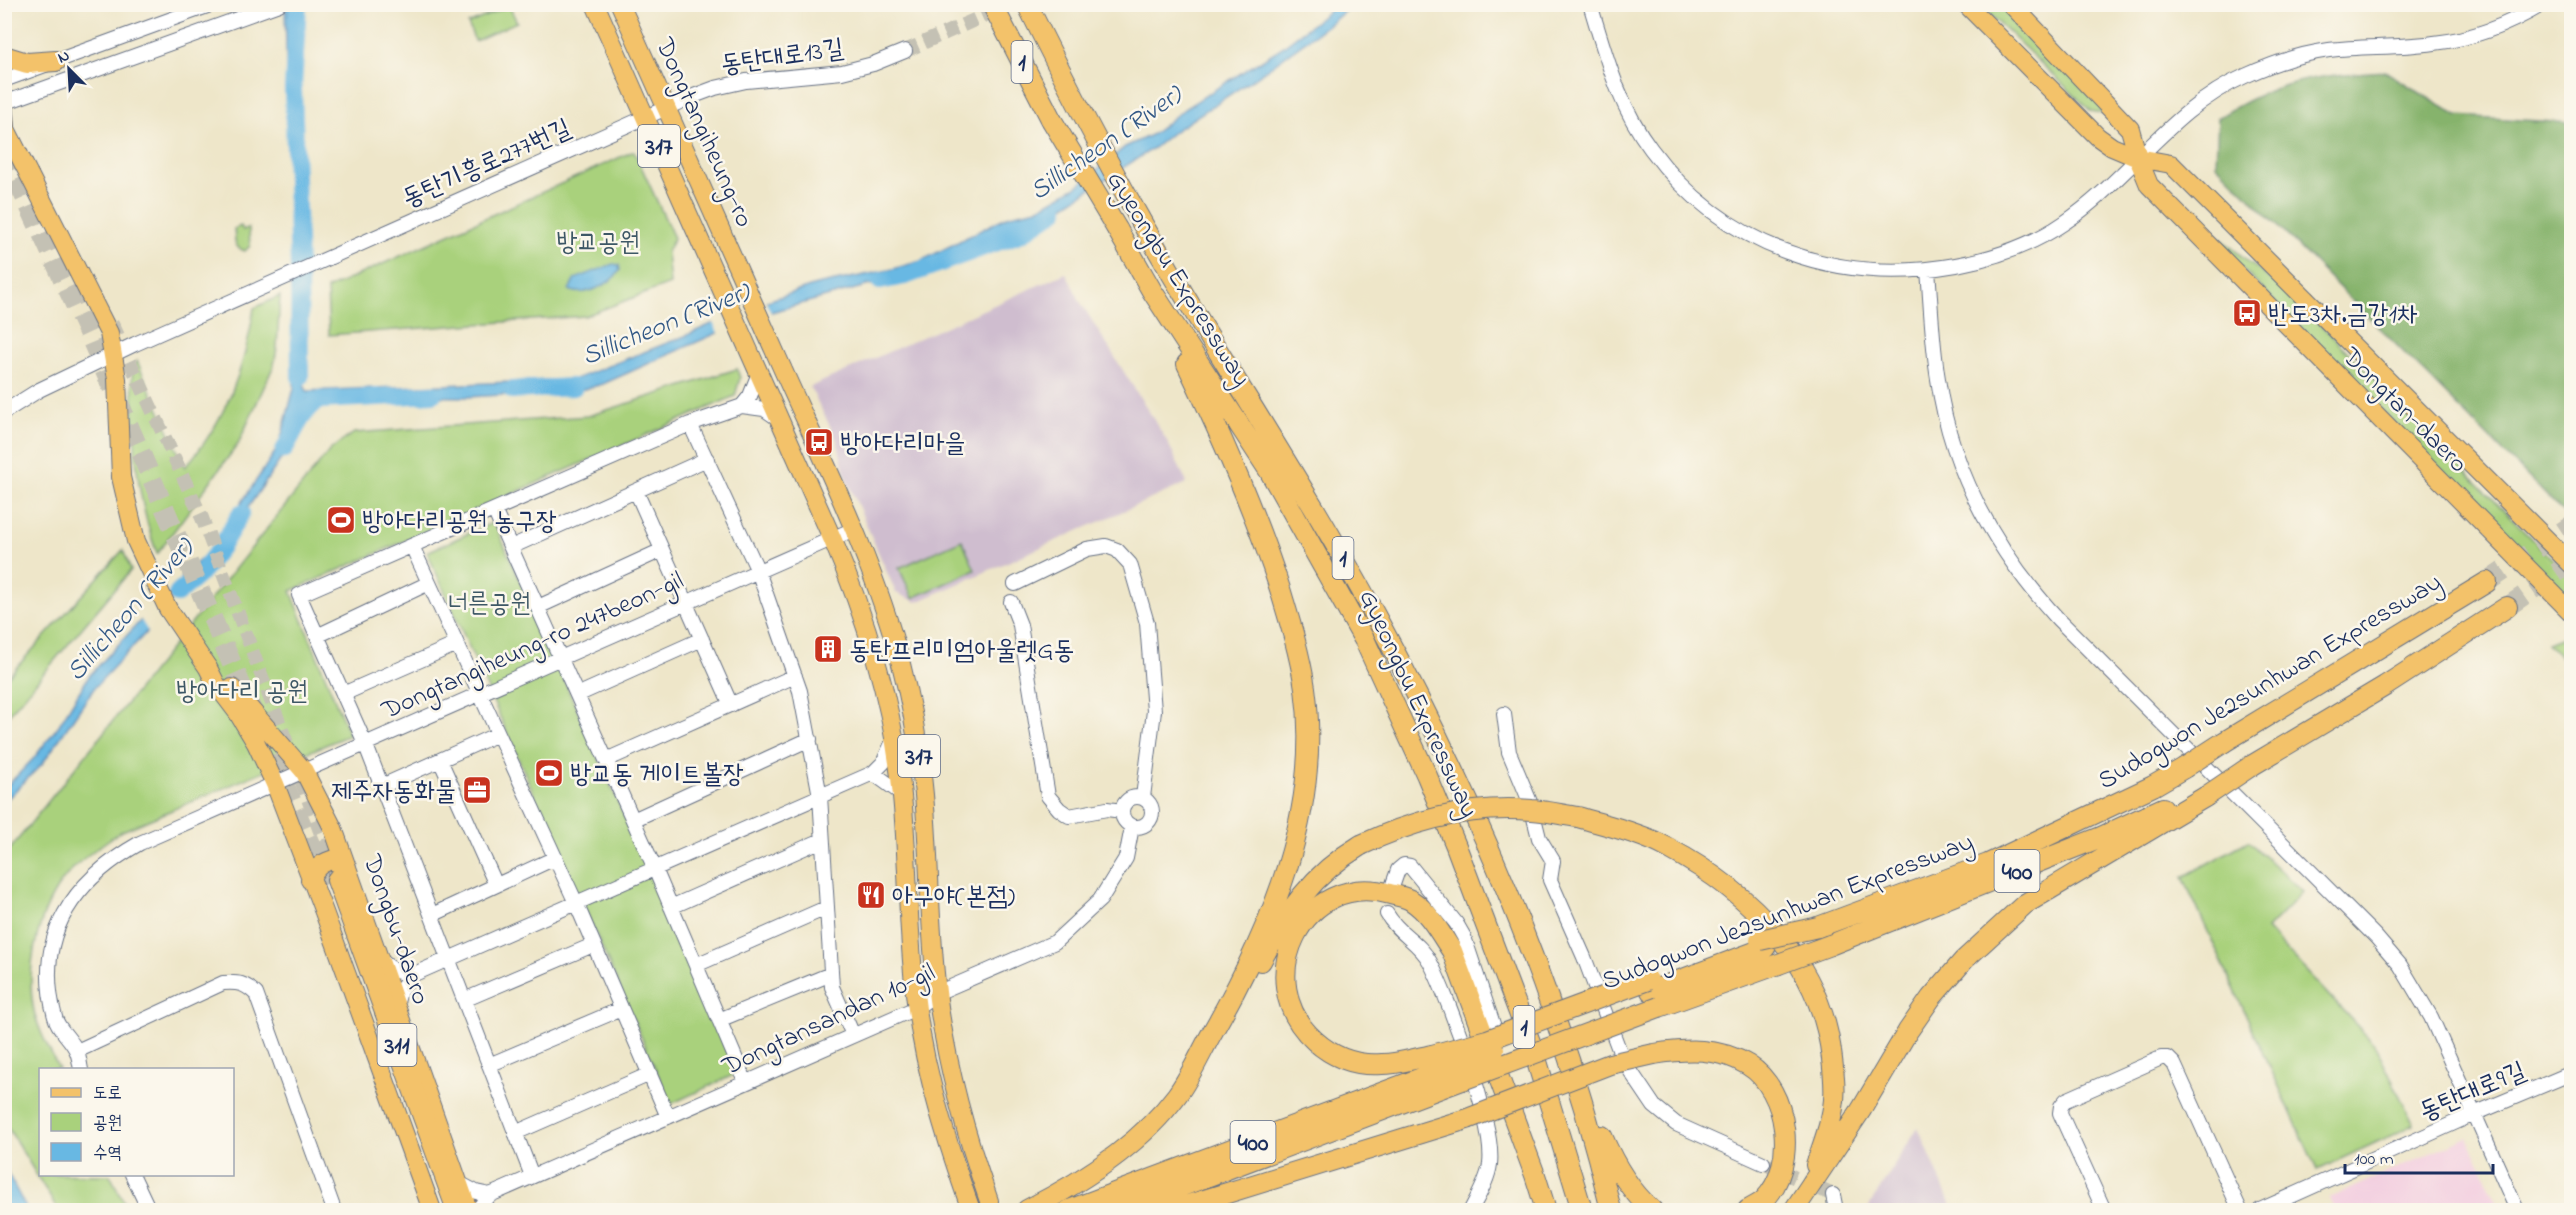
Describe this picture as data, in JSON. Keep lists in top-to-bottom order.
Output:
{
  "streets": {
    "highway": [
      "1",
      "Gyeongbu Expressway",
      "Sudogwon Je2sunhwan Expressway",
      "400",
      "Dongbu-daero",
      "311"
    ],
    "main road": ["Dongtangiheung-ro", "317", "Dongtan-daero"],
    "street": [
      "동탄대로13길",
      "동탄기흥로277번길",
      "Dongtangiheung-ro 247beon-gil",
      "Dongtansandan 10-gil",
      "동탄대로9길"
    ]
  },
  "crossings": [
    ["동탄대로13길", "Dongtangiheung-ro"],
    ["동탄대로13길", "동탄기흥로277번길"],
    ["Dongtangiheung-ro", "317"],
    ["Dongtangiheung-ro", "동탄기흥로277번길"],
    ["Dongtangiheung-ro", "Dongtangiheung-ro 247beon-gil"],
    ["317", "Dongtangiheung-ro 247beon-gil"],
    ["317", "Dongtansandan 10-gil"],
    ["Dongtangiheung-ro 247beon-gil", "Dongbu-daero"]
  ],
  "water": ["Sillicheon (River)"],
  "parks": ["방교공원", "너른공원", "방아다리 공원"],
  "places": {
    "bus stop": ["반도3차.금강1차", "방아다리마을"],
    "sports": ["방아다리공원 농구장", "방교동 게이트볼장"],
    "building": ["동탄프리미엄아울렛G동"],
    "office": ["제주자동화물"],
    "restaurant": ["아구야(본점)"]
  },
  "legend": ["도로", "공원", "수역"],
  "scale_bar": "100 m",
  "north": "top left"
}
